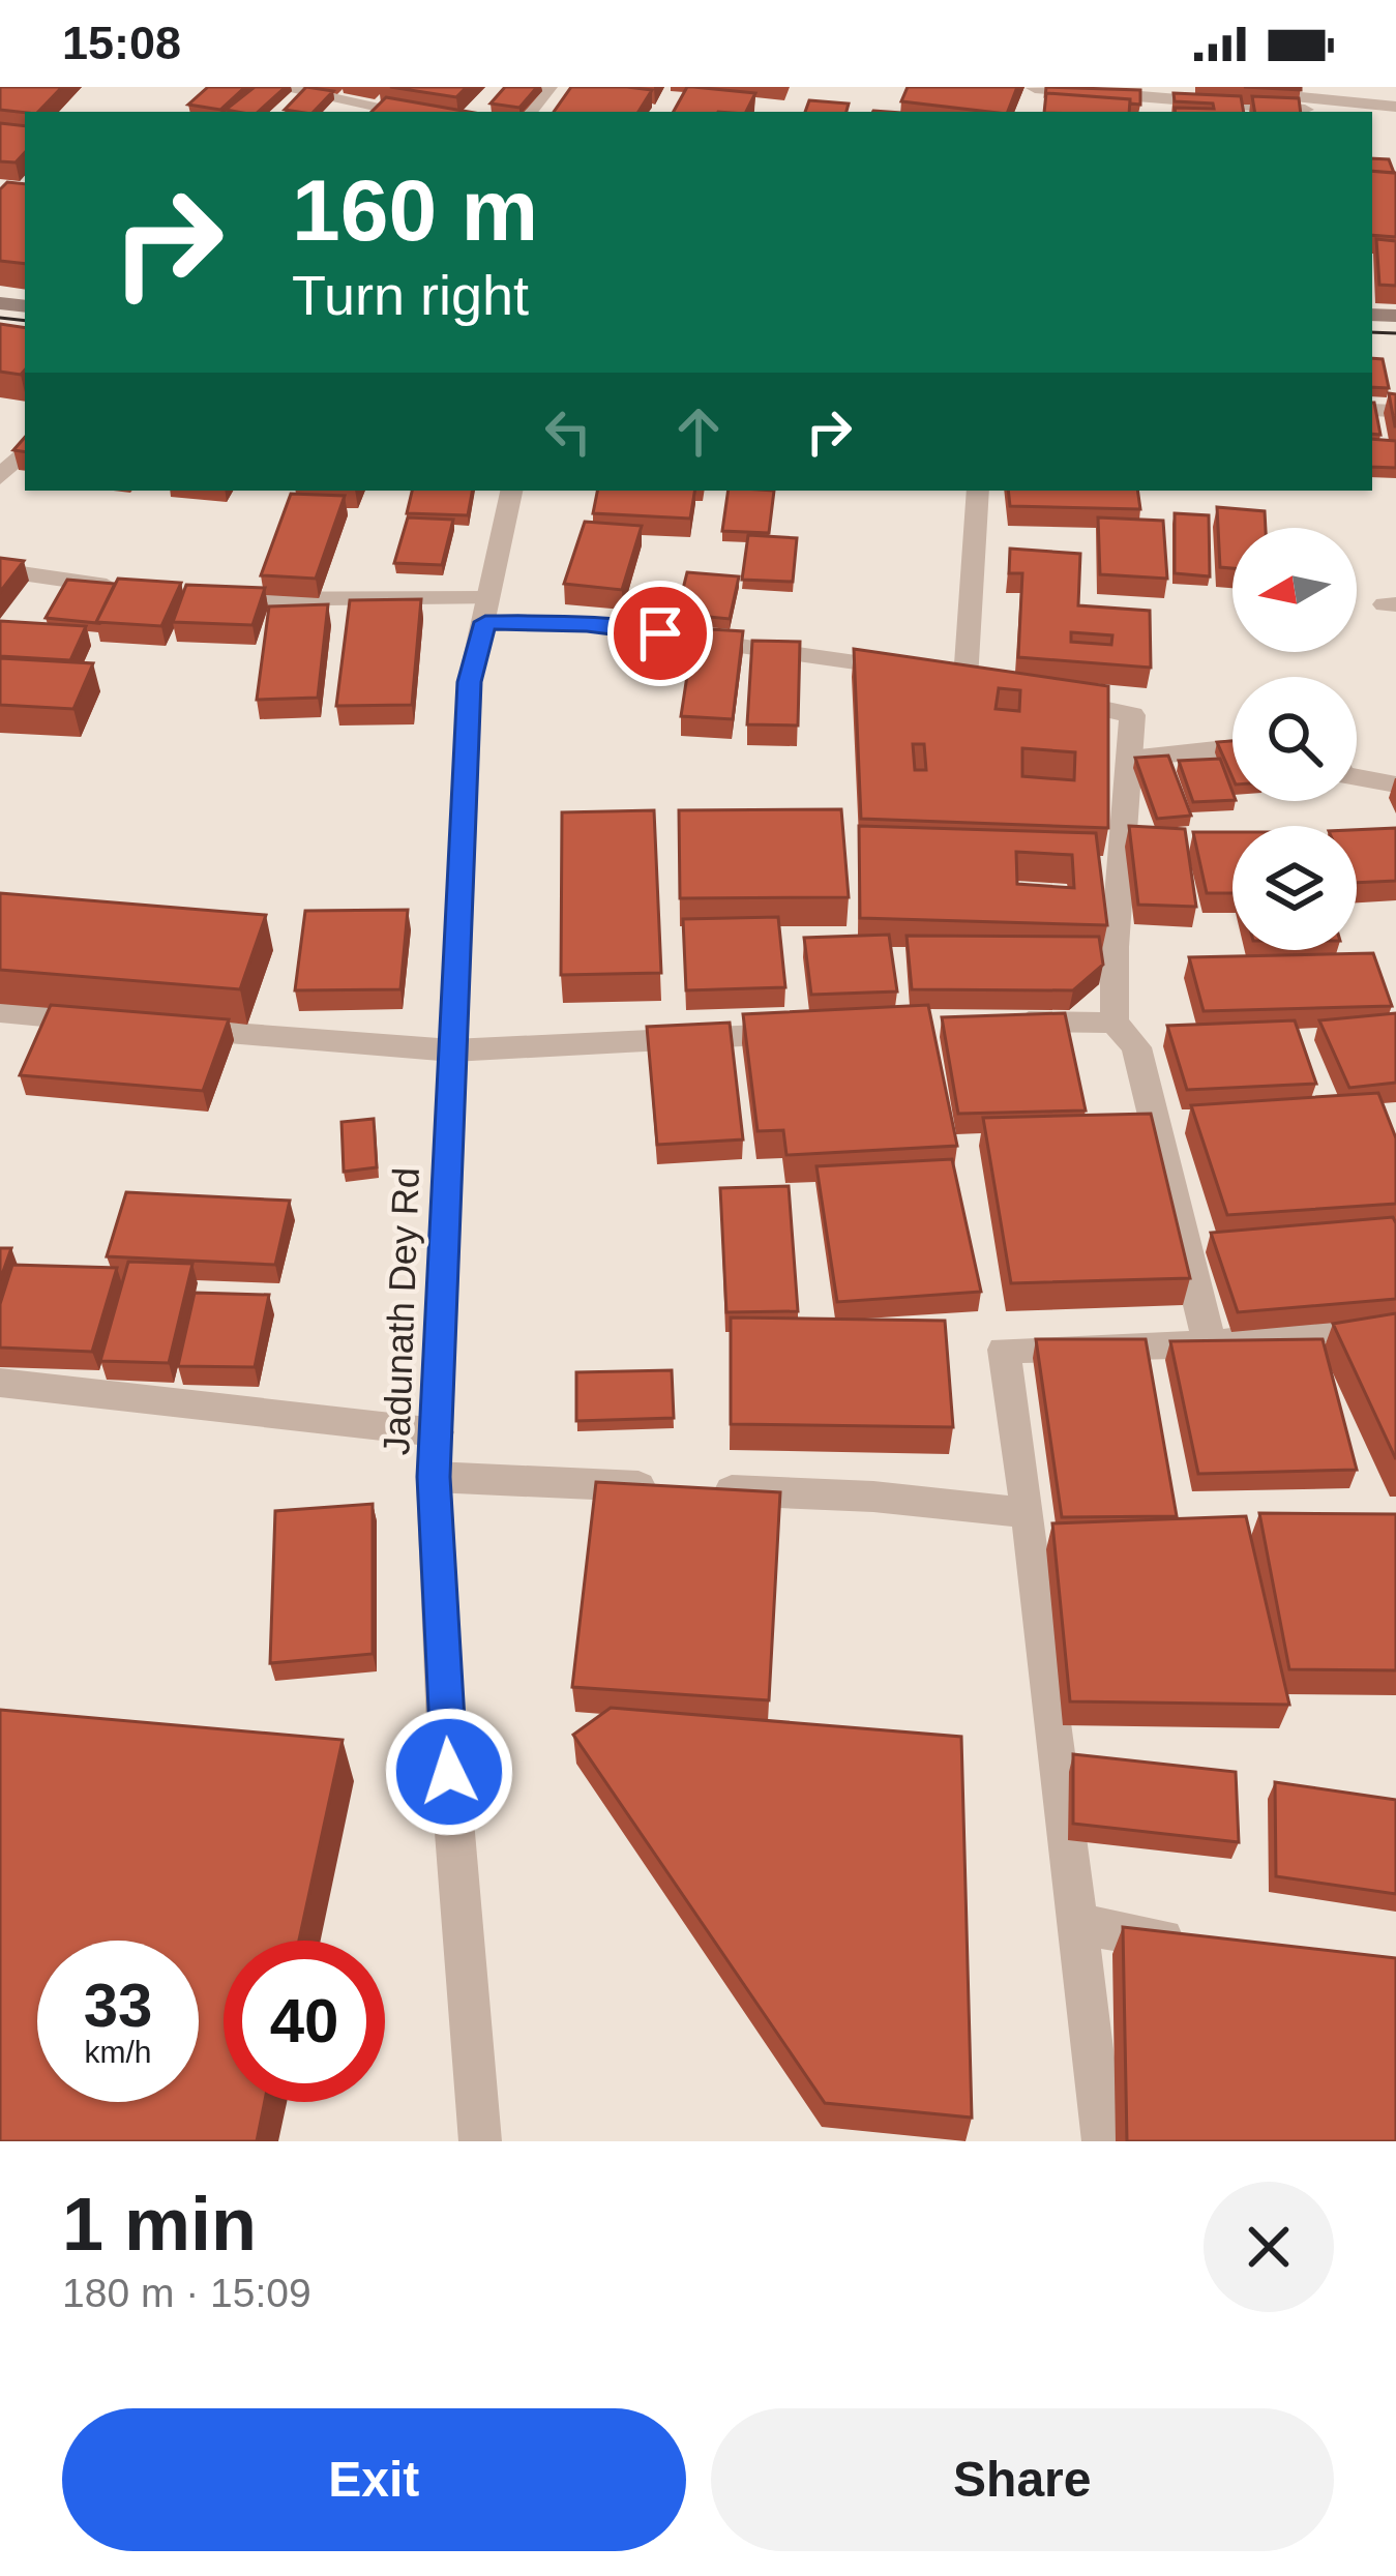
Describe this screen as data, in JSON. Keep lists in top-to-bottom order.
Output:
{
  "streets": {
    "street": ["Jadunath Dey Rd"]
  },
  "north": "left",
  "page": {
    "status": "15:08",
    "turn": ["160 m", "Turn right"],
    "speed": "33 km/h",
    "limit": "40",
    "heading": ["1 min", "180 m · 15:09"],
    "buttons": ["Exit", "Share"]
  }
}
